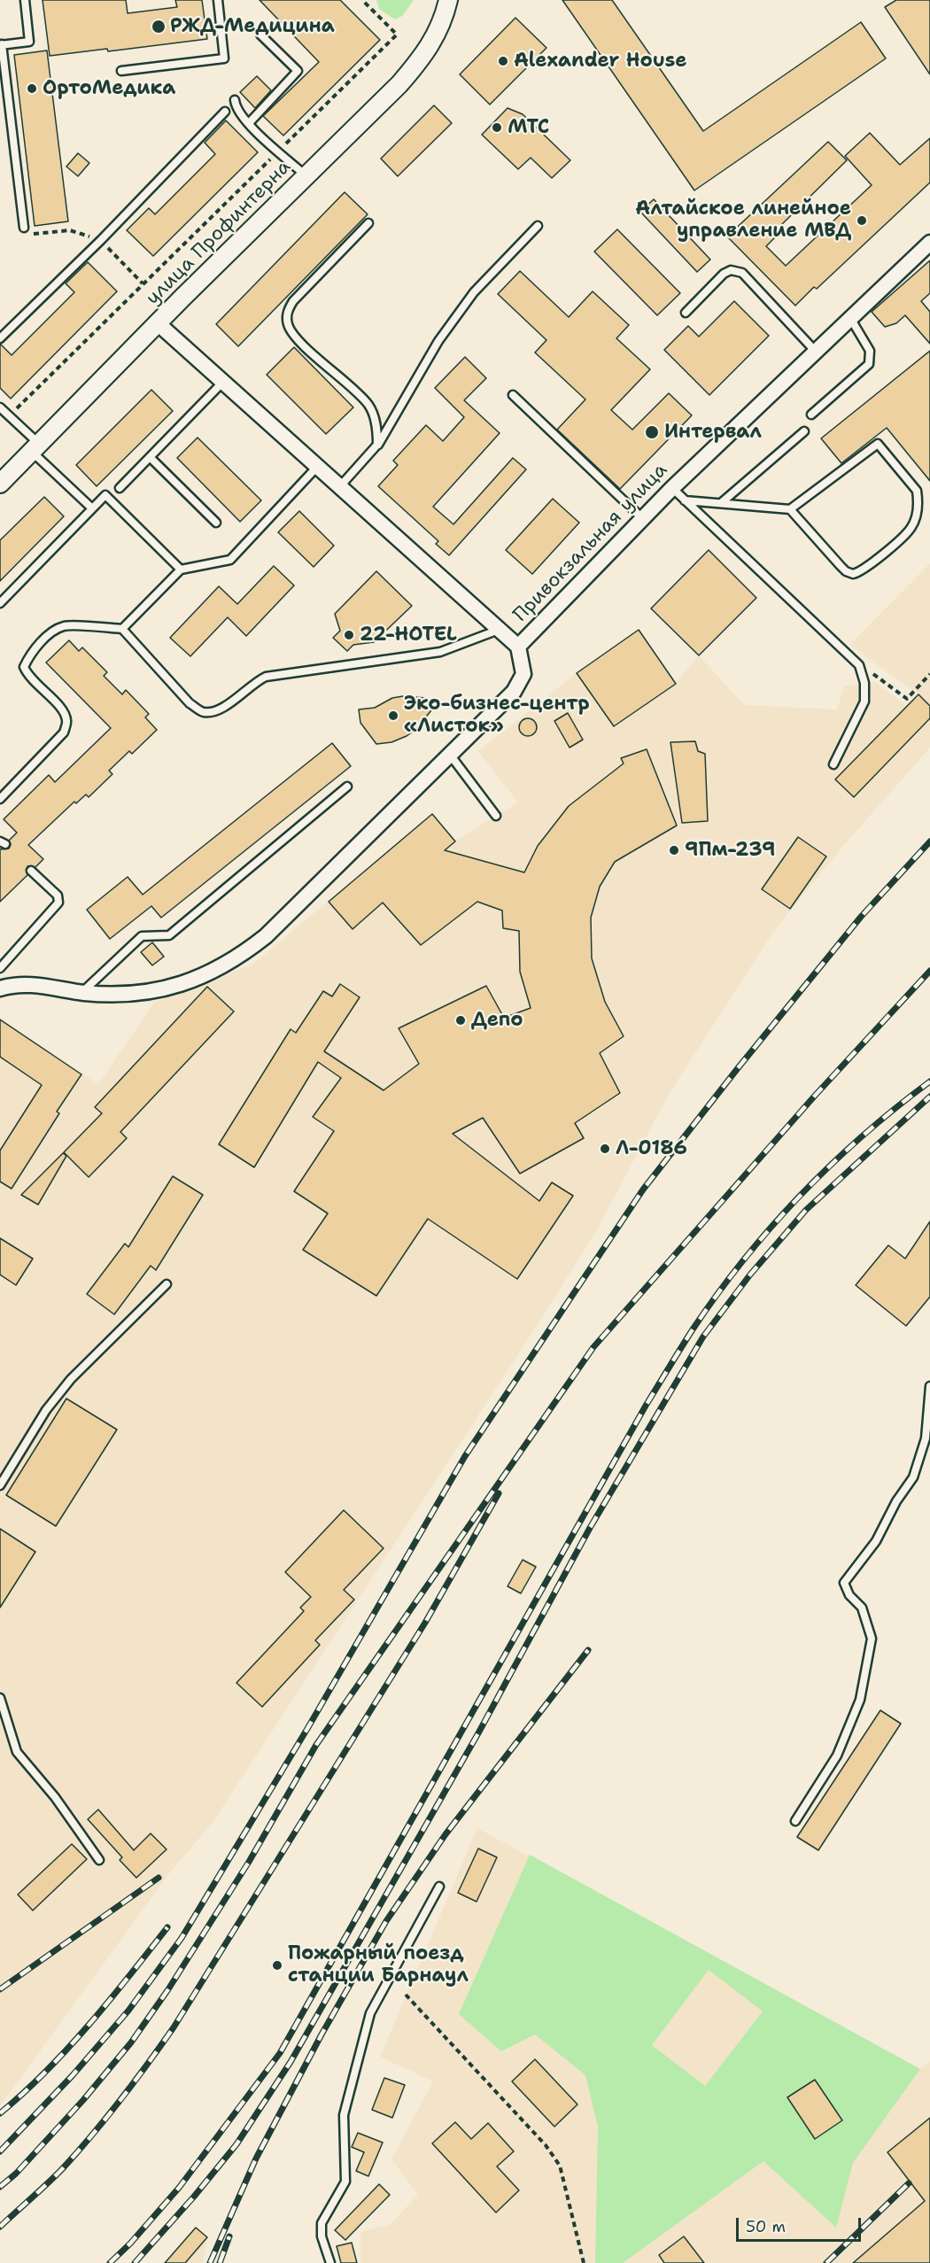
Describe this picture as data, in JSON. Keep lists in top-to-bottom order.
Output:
{
  "streets": {
    "street": ["улица Профинтерна", "Привокзальная улица"]
  },
  "places": [
    "РЖД-Медицина",
    "Alexander House",
    "ОртоМедика",
    "МТС",
    "Алтайское линейное управление МВД",
    "Интервал",
    "22-HOTEL",
    "Эко-бизнес-центр «Листок»",
    "9Пм-239",
    "Депо",
    "Л-0186",
    "Пожарный поезд станции Барнаул"
  ],
  "scale_bar": "50 m"
}
